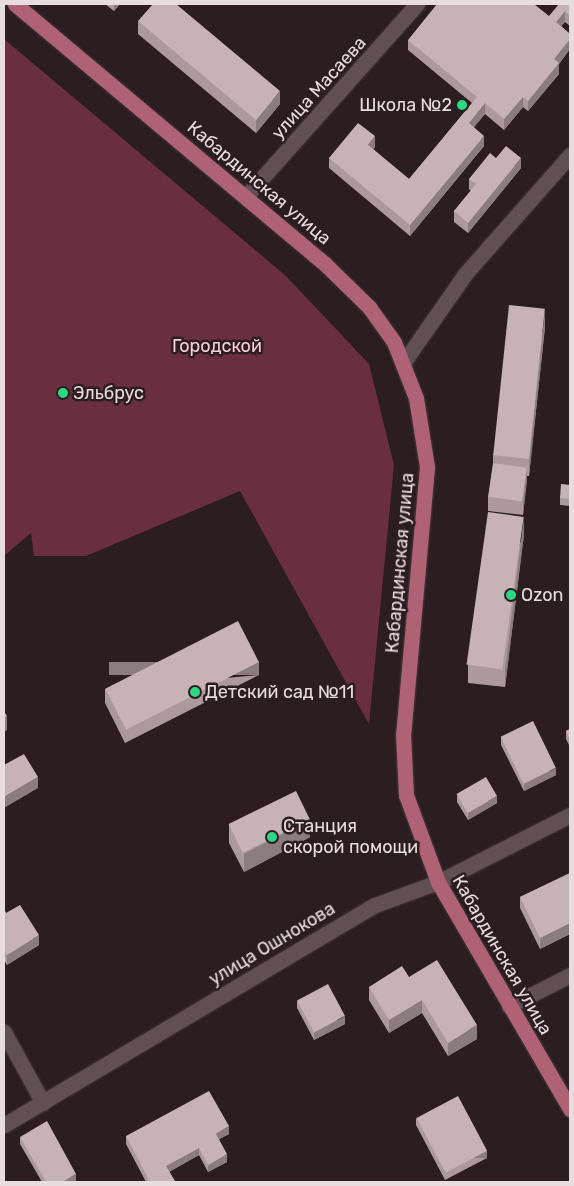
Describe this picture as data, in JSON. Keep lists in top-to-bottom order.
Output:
{
  "streets": {
    "main road": ["Кабардинская улица"],
    "street": ["улица Масаева", "улица Ошнокова"]
  },
  "crossings": [
    ["улица Масаева", "Кабардинская улица"],
    ["Кабардинская улица", "улица Ошнокова"]
  ],
  "parks": ["Городской"],
  "places": [
    "Школа №2",
    "Эльбрус",
    "Ozon",
    "Детский сад №11",
    "Станция скорой помощи"
  ]
}
